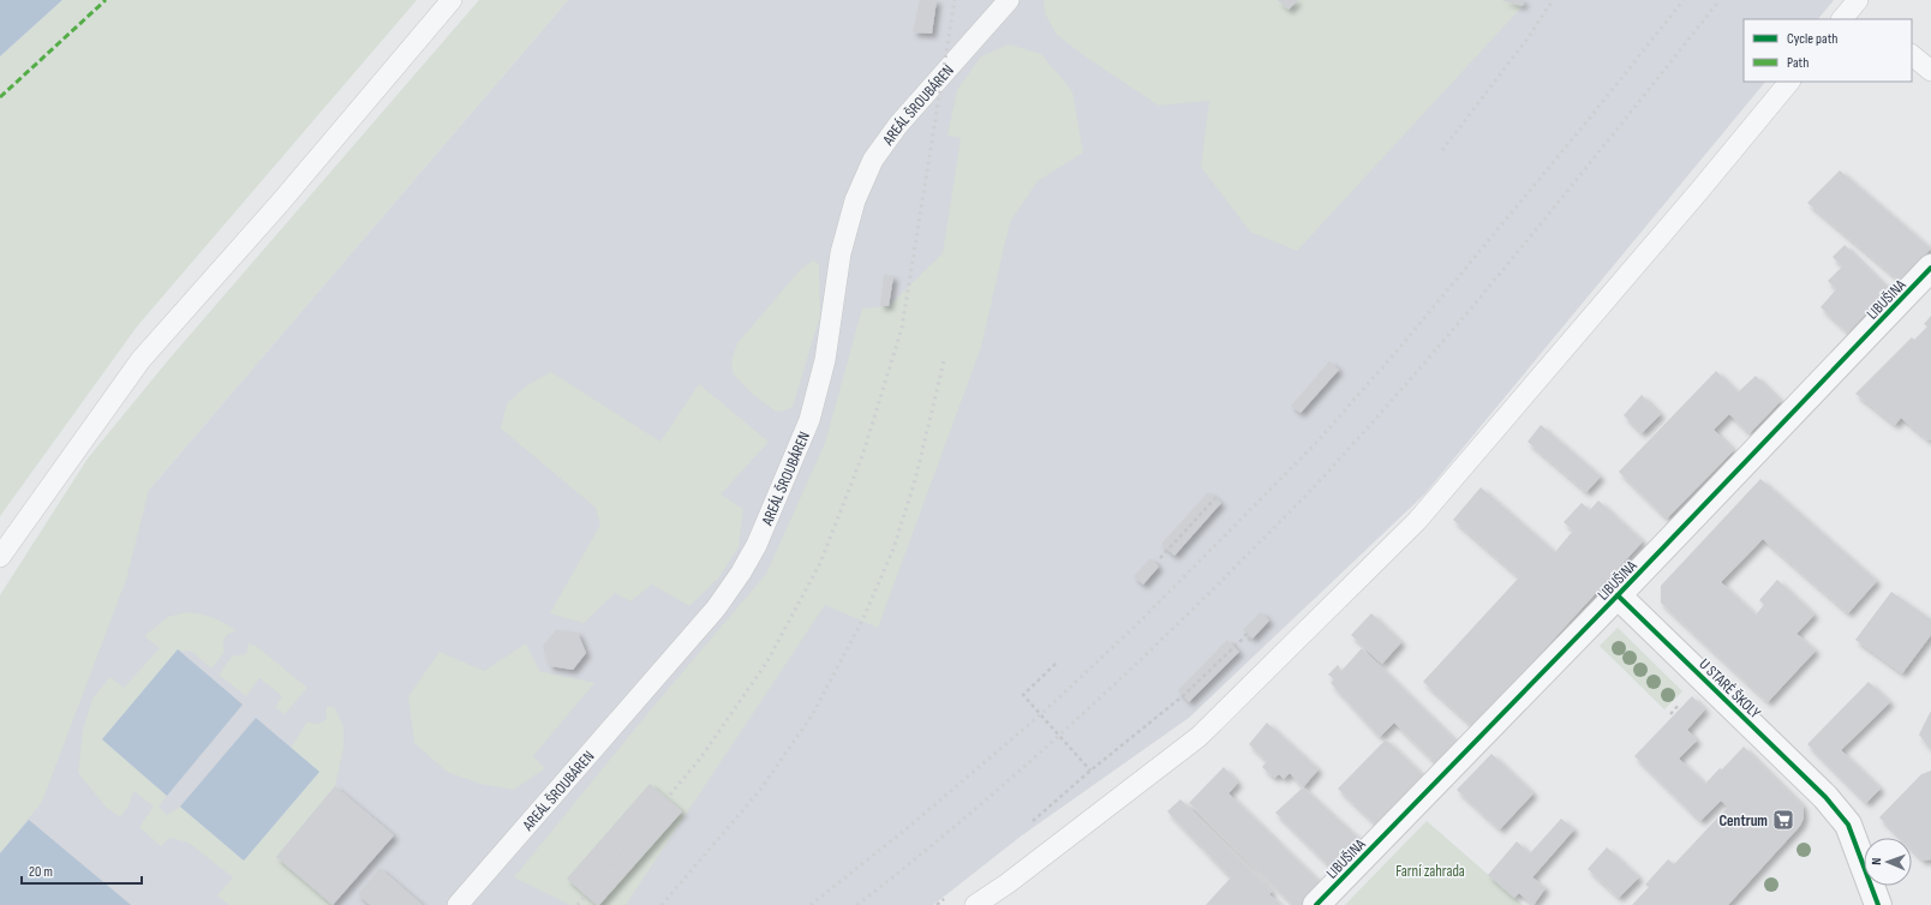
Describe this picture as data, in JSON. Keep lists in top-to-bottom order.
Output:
{
  "streets": {
    "street": ["LIBUŠINA", "U STARÉ ŠKOLY"],
    "lane": ["AREÁL ŠROUBÁREN"]
  },
  "crossings": [
    ["LIBUŠINA", "U STARÉ ŠKOLY"]
  ],
  "parks": ["Farní zahrada"],
  "places": {
    "supermarket": ["Centrum"]
  },
  "legend": ["Cycle path", "Path"],
  "scale_bar": "20 m",
  "north": "left"
}
